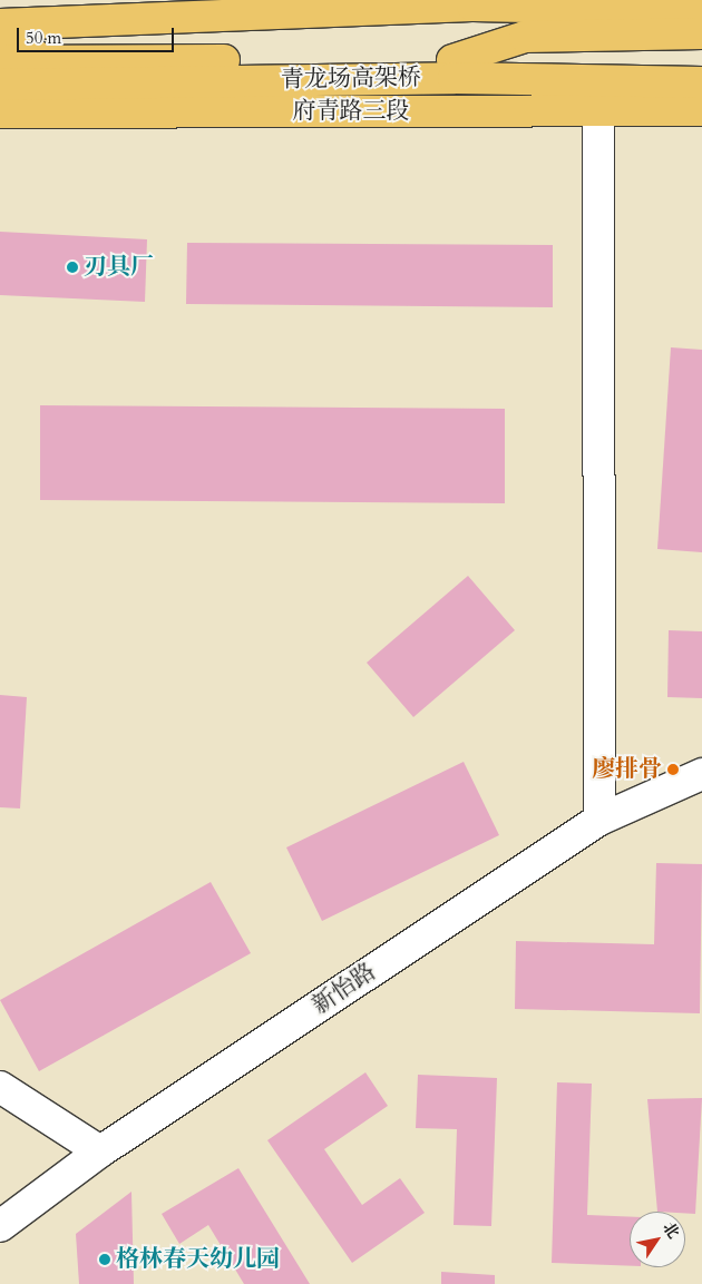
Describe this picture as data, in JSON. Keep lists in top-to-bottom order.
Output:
{
  "streets": {
    "main road": ["青龙场高架桥", "府青路三段"],
    "street": ["新怡路"]
  },
  "places": ["刃具厂", "廖排骨", "格林春天幼儿园"],
  "scale_bar": "50 m",
  "north": "top right"
}
